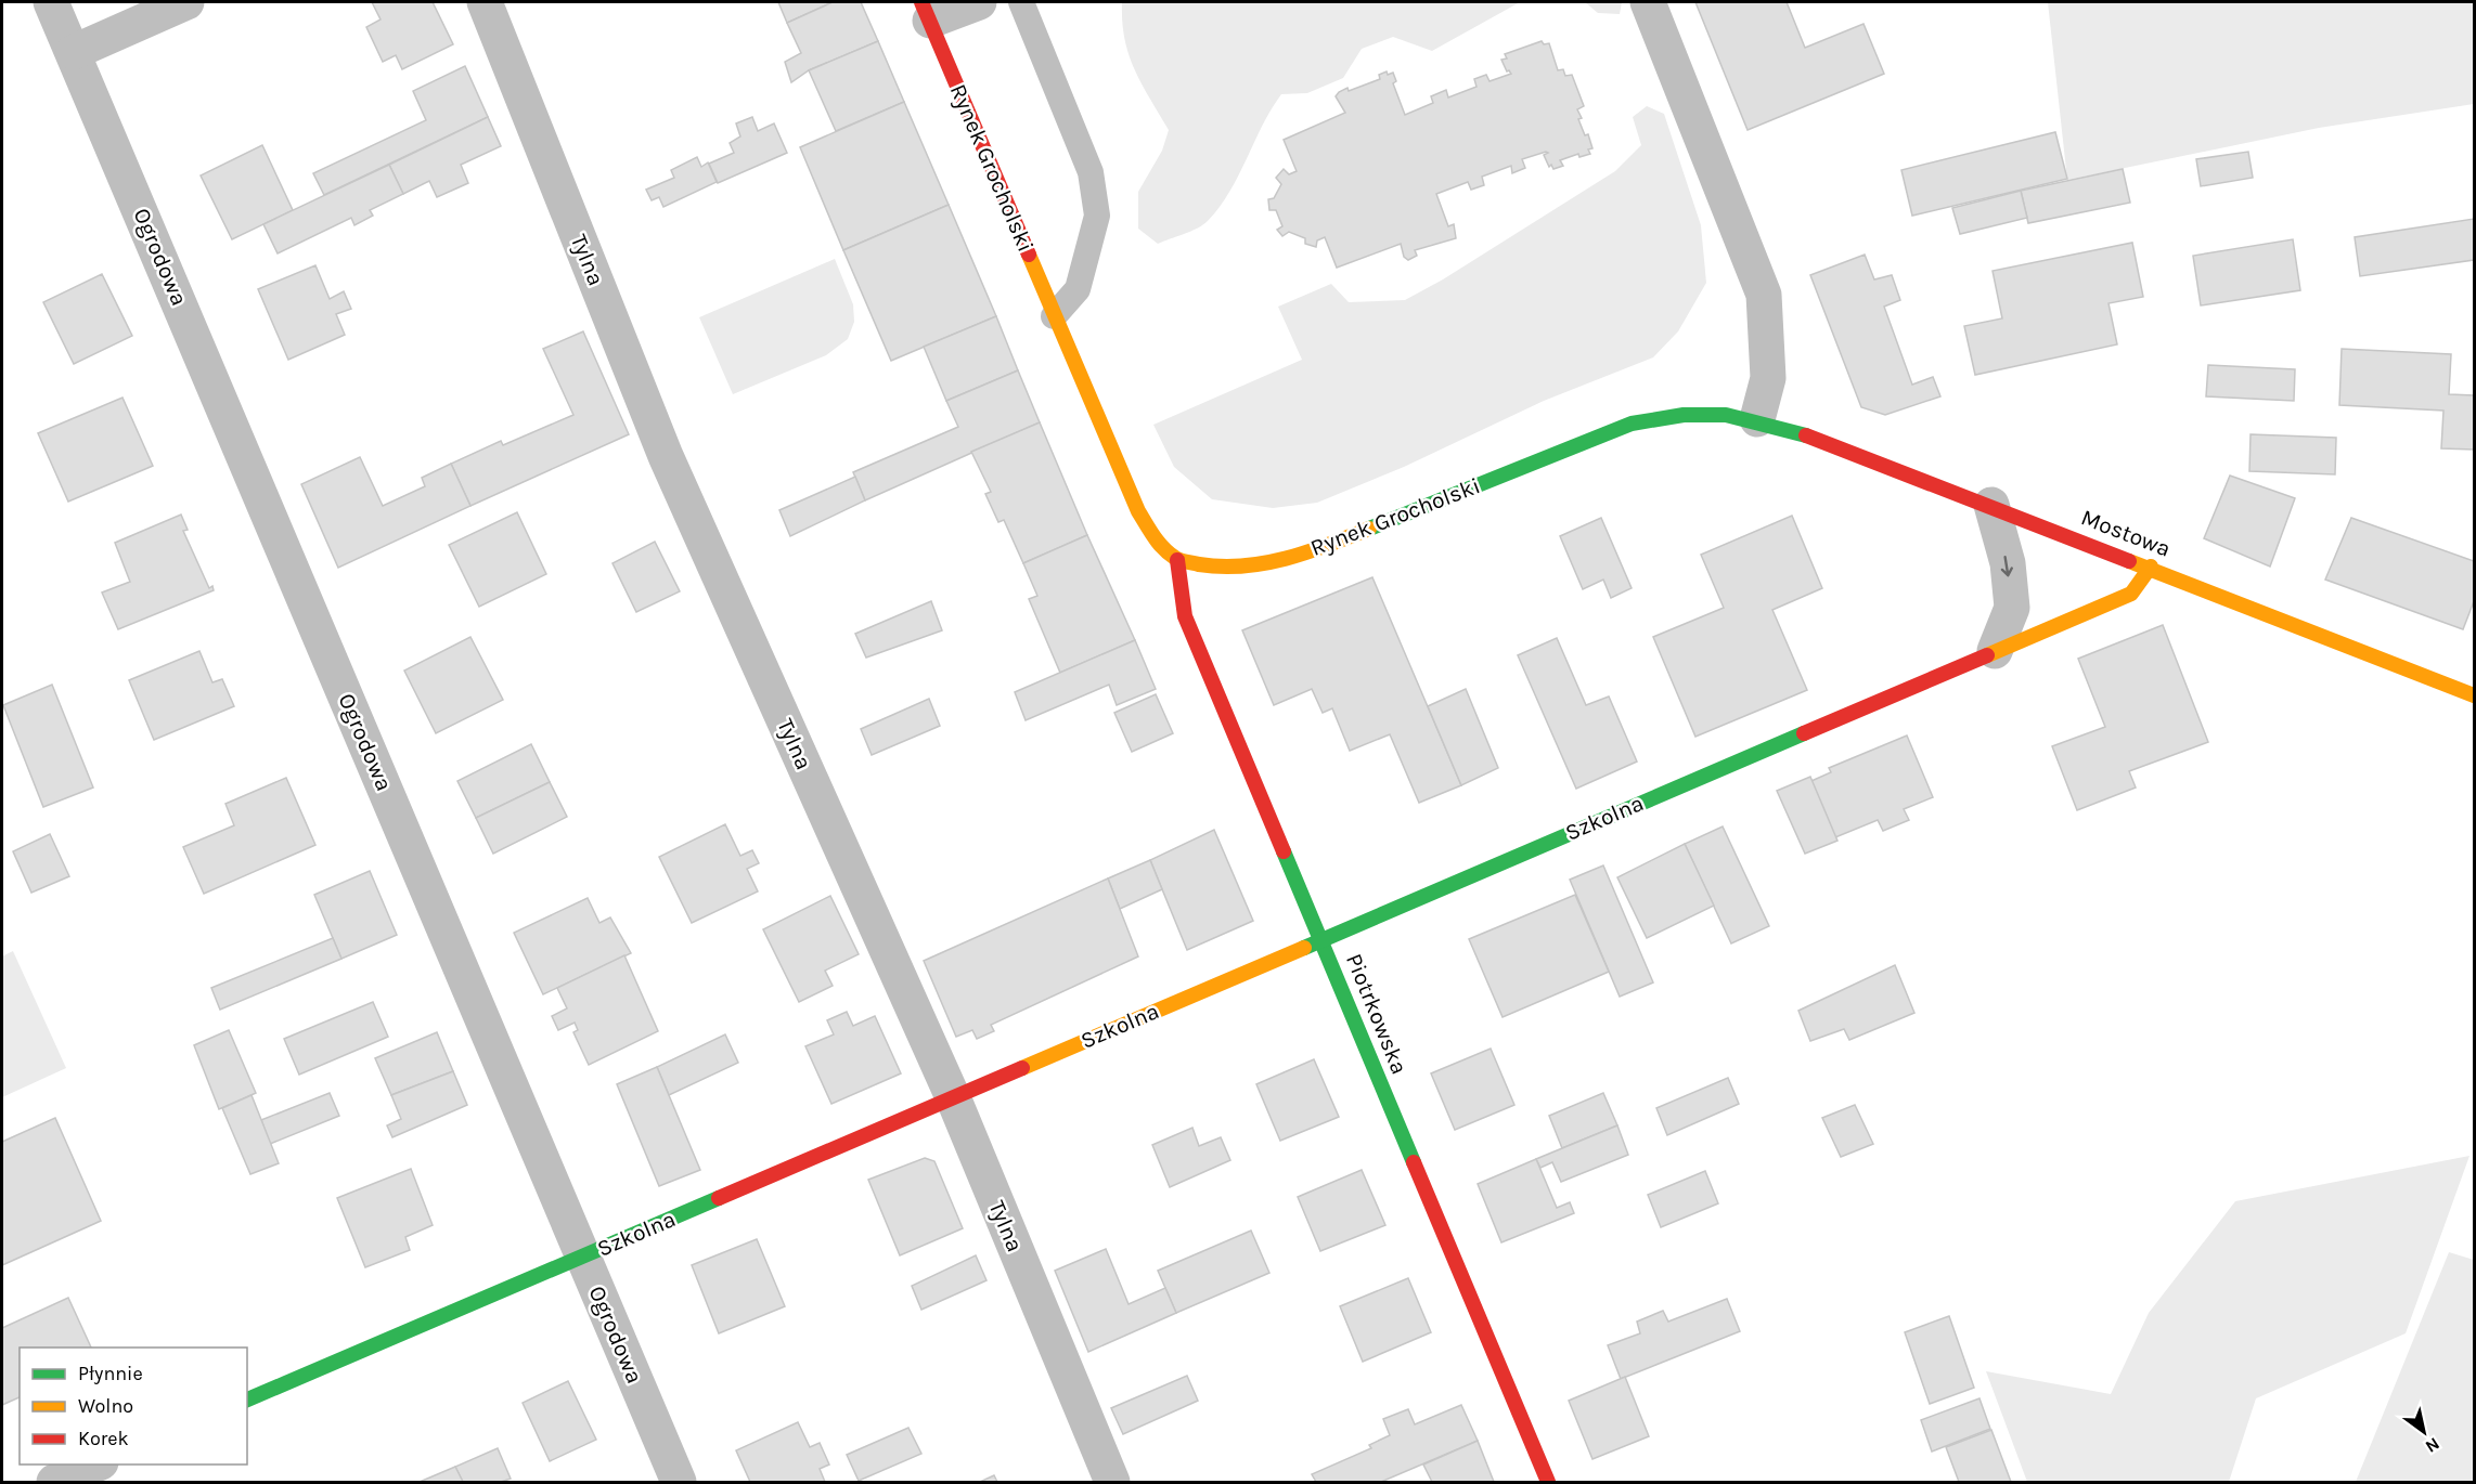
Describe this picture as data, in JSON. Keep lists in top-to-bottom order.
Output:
{
  "streets": {
    "street": [
      "Rynek Grocholski",
      "Ogrodowa",
      "Tylna",
      "Mostowa",
      "Szkolna",
      "Piotrkowska"
    ]
  },
  "crossings": [
    ["Rynek Grocholski", "Mostowa"],
    ["Rynek Grocholski", "Piotrkowska"],
    ["Ogrodowa", "Szkolna"],
    ["Tylna", "Szkolna"],
    ["Mostowa", "Szkolna"],
    ["Szkolna", "Piotrkowska"]
  ],
  "legend": ["Płynnie", "Wolno", "Korek"],
  "north": "bottom right"
}
